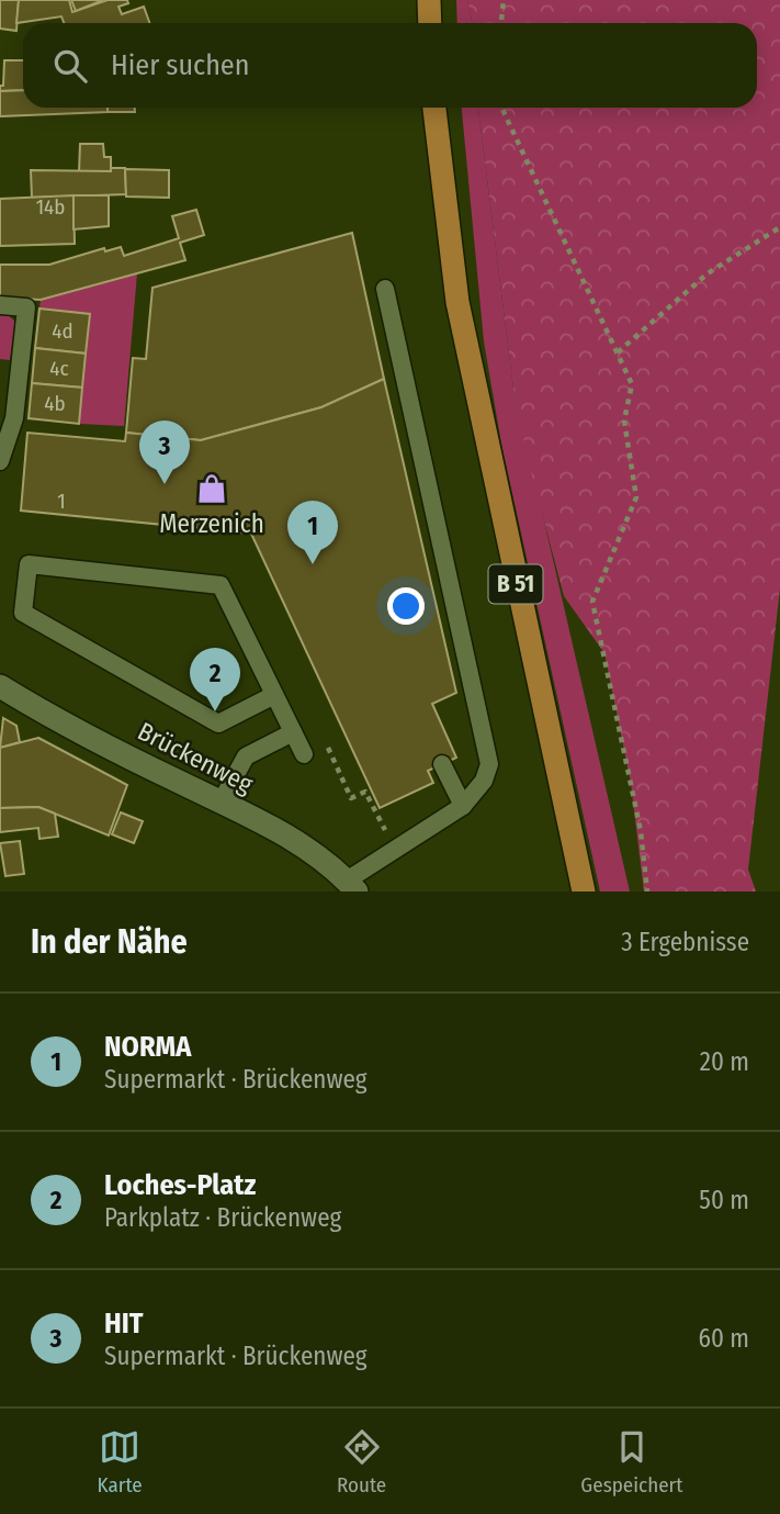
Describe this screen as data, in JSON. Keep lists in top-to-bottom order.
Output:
{
  "streets": {
    "main road": ["B 51"],
    "street": ["Brückenweg"]
  },
  "places": {
    "shop": ["Merzenich"]
  },
  "house_numbers": [
    "14b",
    "4d",
    "4c",
    "4b",
    "1"
  ],
  "page": {
    "search": "Hier suchen",
    "pins": ["3", "1", "2"],
    "heading": ["In der Nähe", "3 Ergebnisse"],
    "list": [
      {
        "mark": "1",
        "name": "NORMA",
        "note": "Supermarkt · Brückenweg",
        "value": "20 m"
      },
      {
        "mark": "2",
        "name": "Loches-Platz",
        "note": "Parkplatz · Brückenweg",
        "value": "50 m"
      },
      {
        "mark": "3",
        "name": "HIT",
        "note": "Supermarkt · Brückenweg",
        "value": "60 m"
      }
    ],
    "nav": ["Karte", "Route", "Gespeichert"]
  }
}
